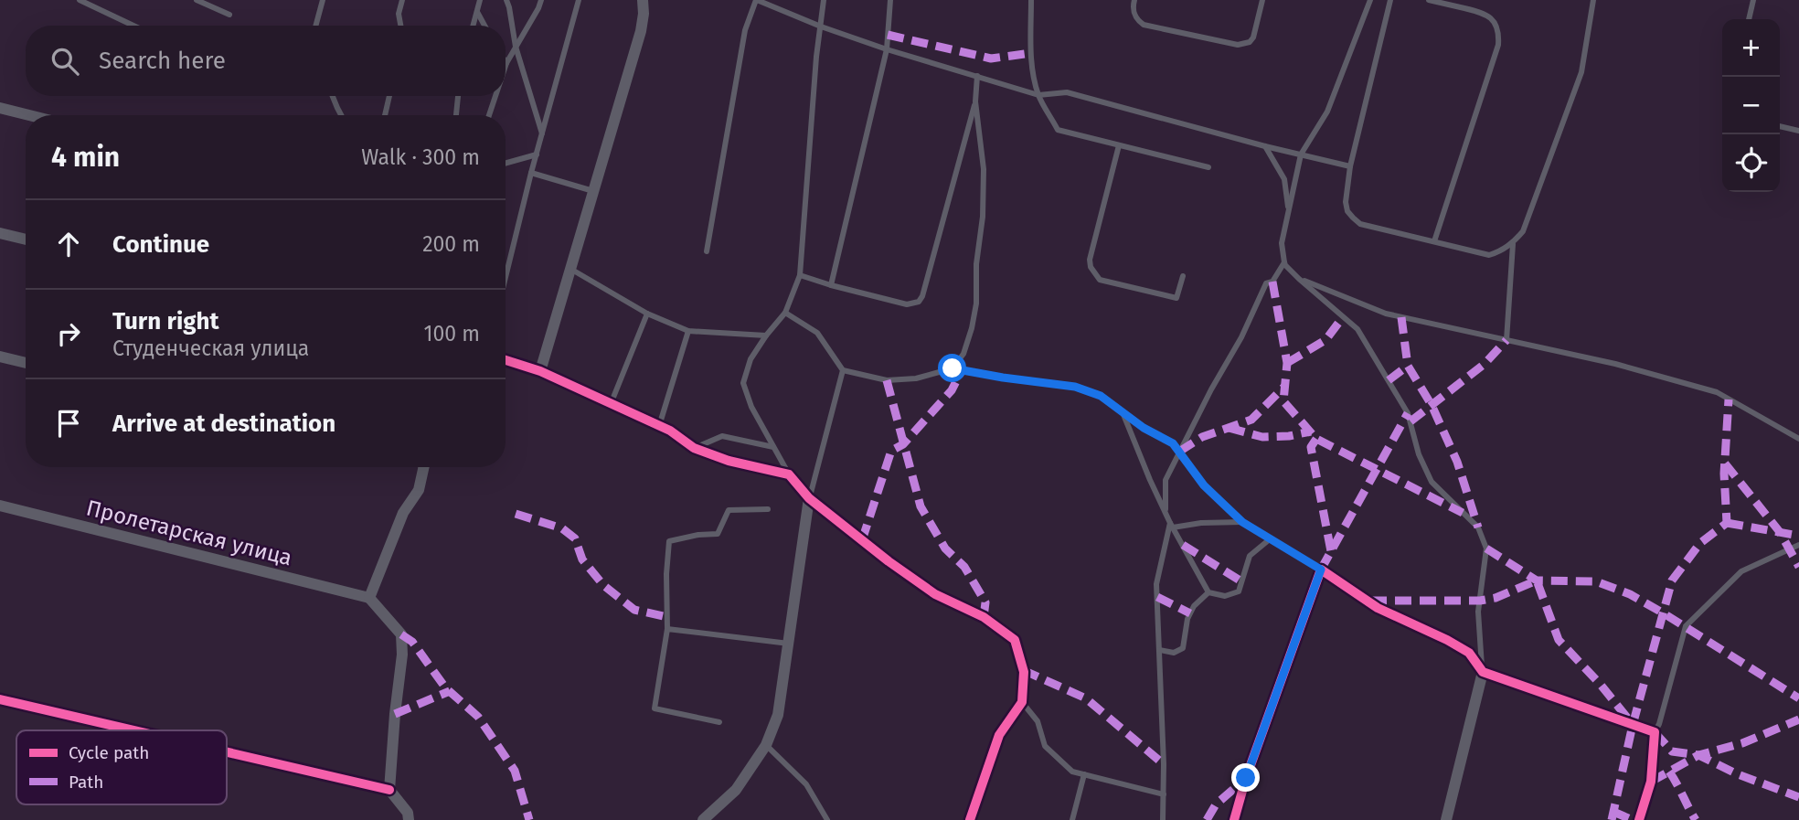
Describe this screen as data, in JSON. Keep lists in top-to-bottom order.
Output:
{
  "streets": {
    "street": ["Пролетарская улица"]
  },
  "legend": ["Cycle path", "Path"],
  "page": {
    "map_buttons": ["+", "−"],
    "search": "Search here",
    "heading": ["4 min", "Walk · 300 m"],
    "list": [
      ["Continue", "200 m"],
      ["Turn right", "Студенческая улица", "100 m"],
      "Arrive at destination"
    ]
  }
}
